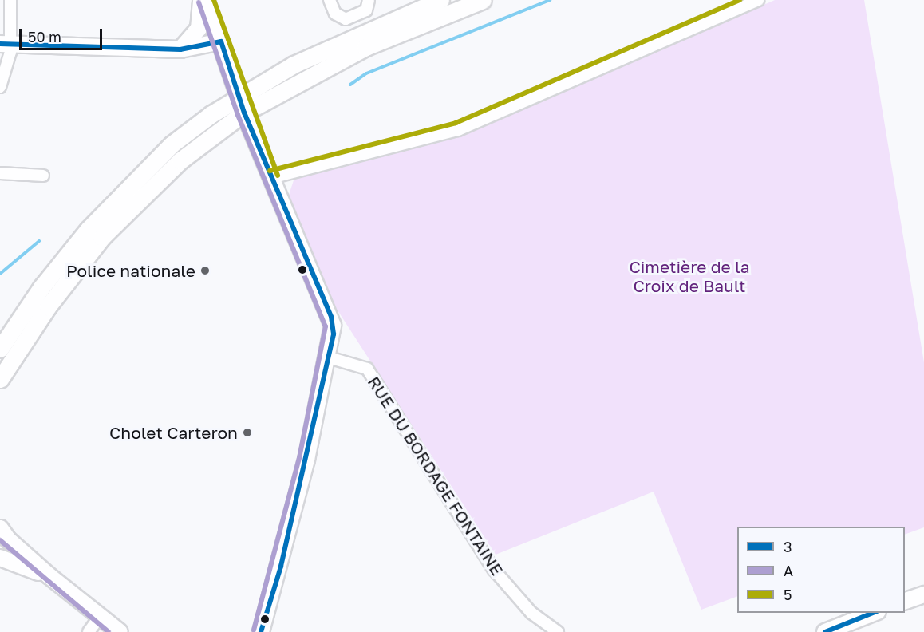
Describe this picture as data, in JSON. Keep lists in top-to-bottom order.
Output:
{
  "streets": {
    "street": ["RUE DU BORDAGE FONTAINE"]
  },
  "parks": ["Cimetière de la Croix de Bault"],
  "places": ["Police nationale", "Cholet Carteron"],
  "lines": ["transit line 5", "transit line A", "transit line 3"],
  "legend": ["3", "A", "5"],
  "scale_bar": "50 m"
}
